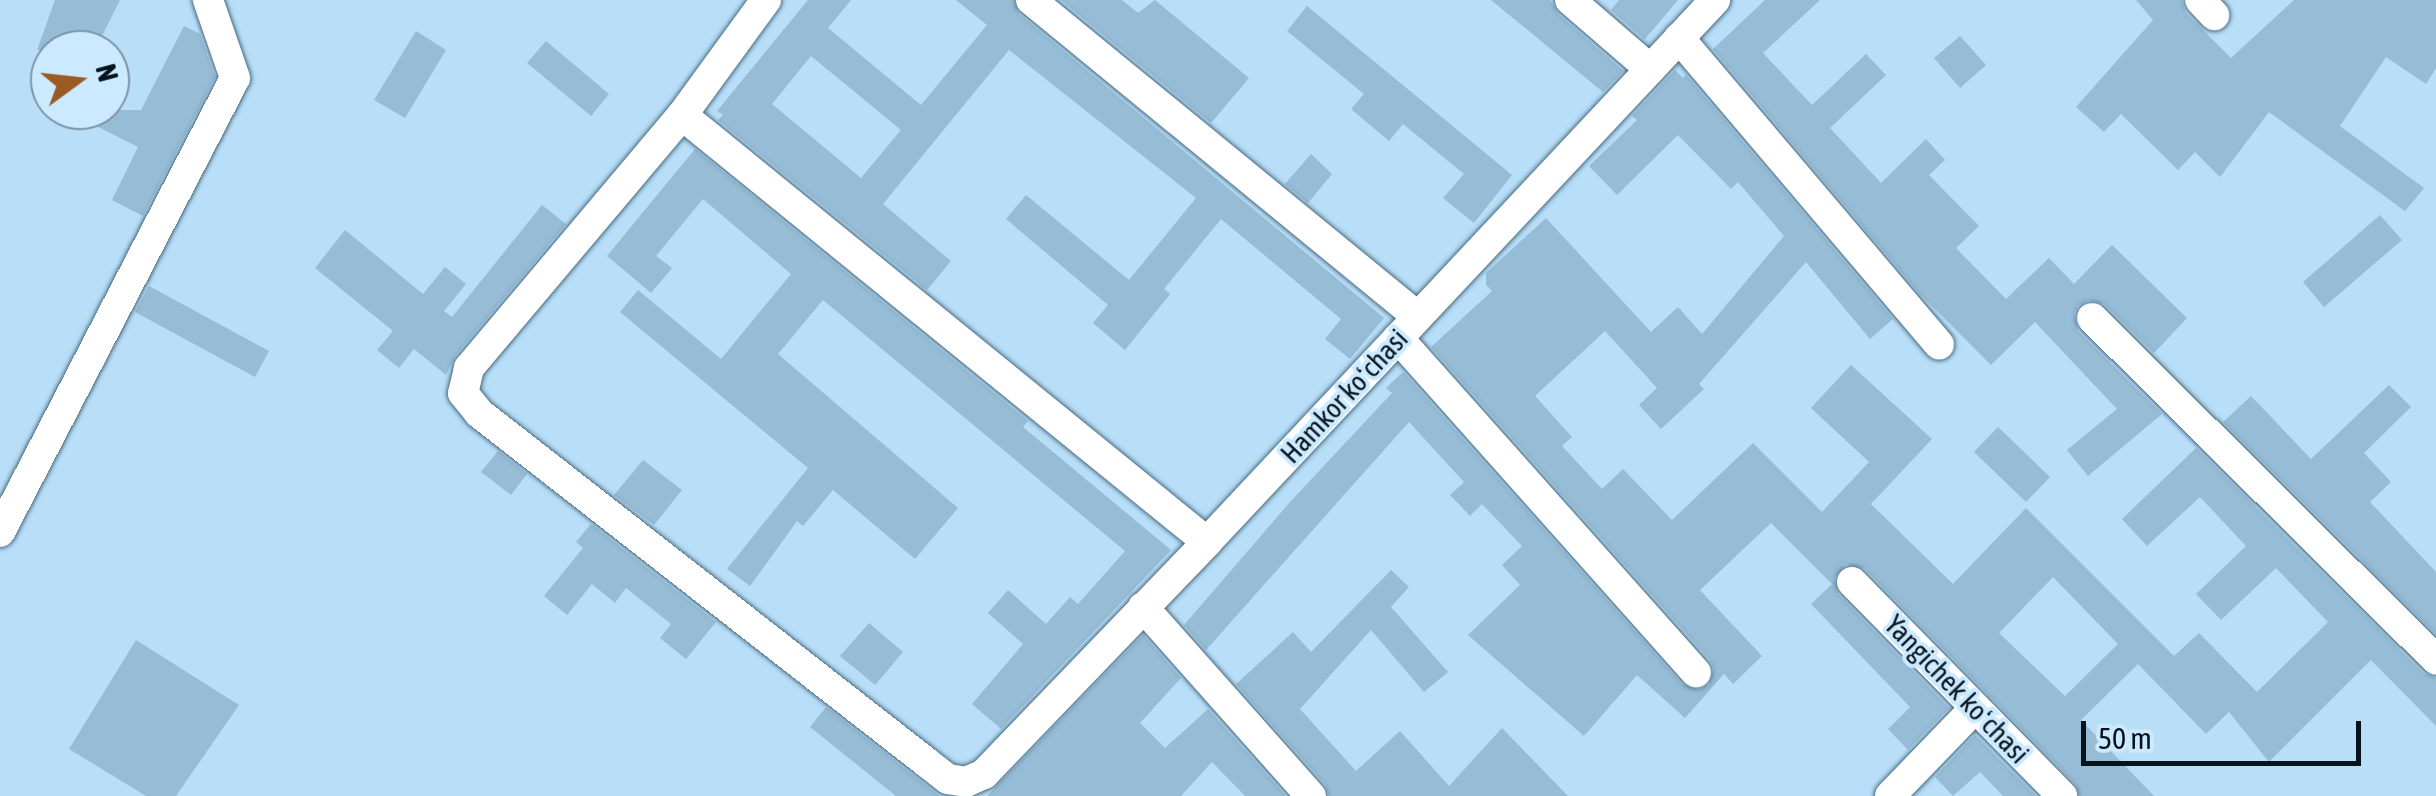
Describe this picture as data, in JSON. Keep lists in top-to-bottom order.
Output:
{
  "streets": {
    "street": ["Hamkor koʻchasi", "Yangichek koʻchasi"]
  },
  "scale_bar": "50 m",
  "north": "right"
}
